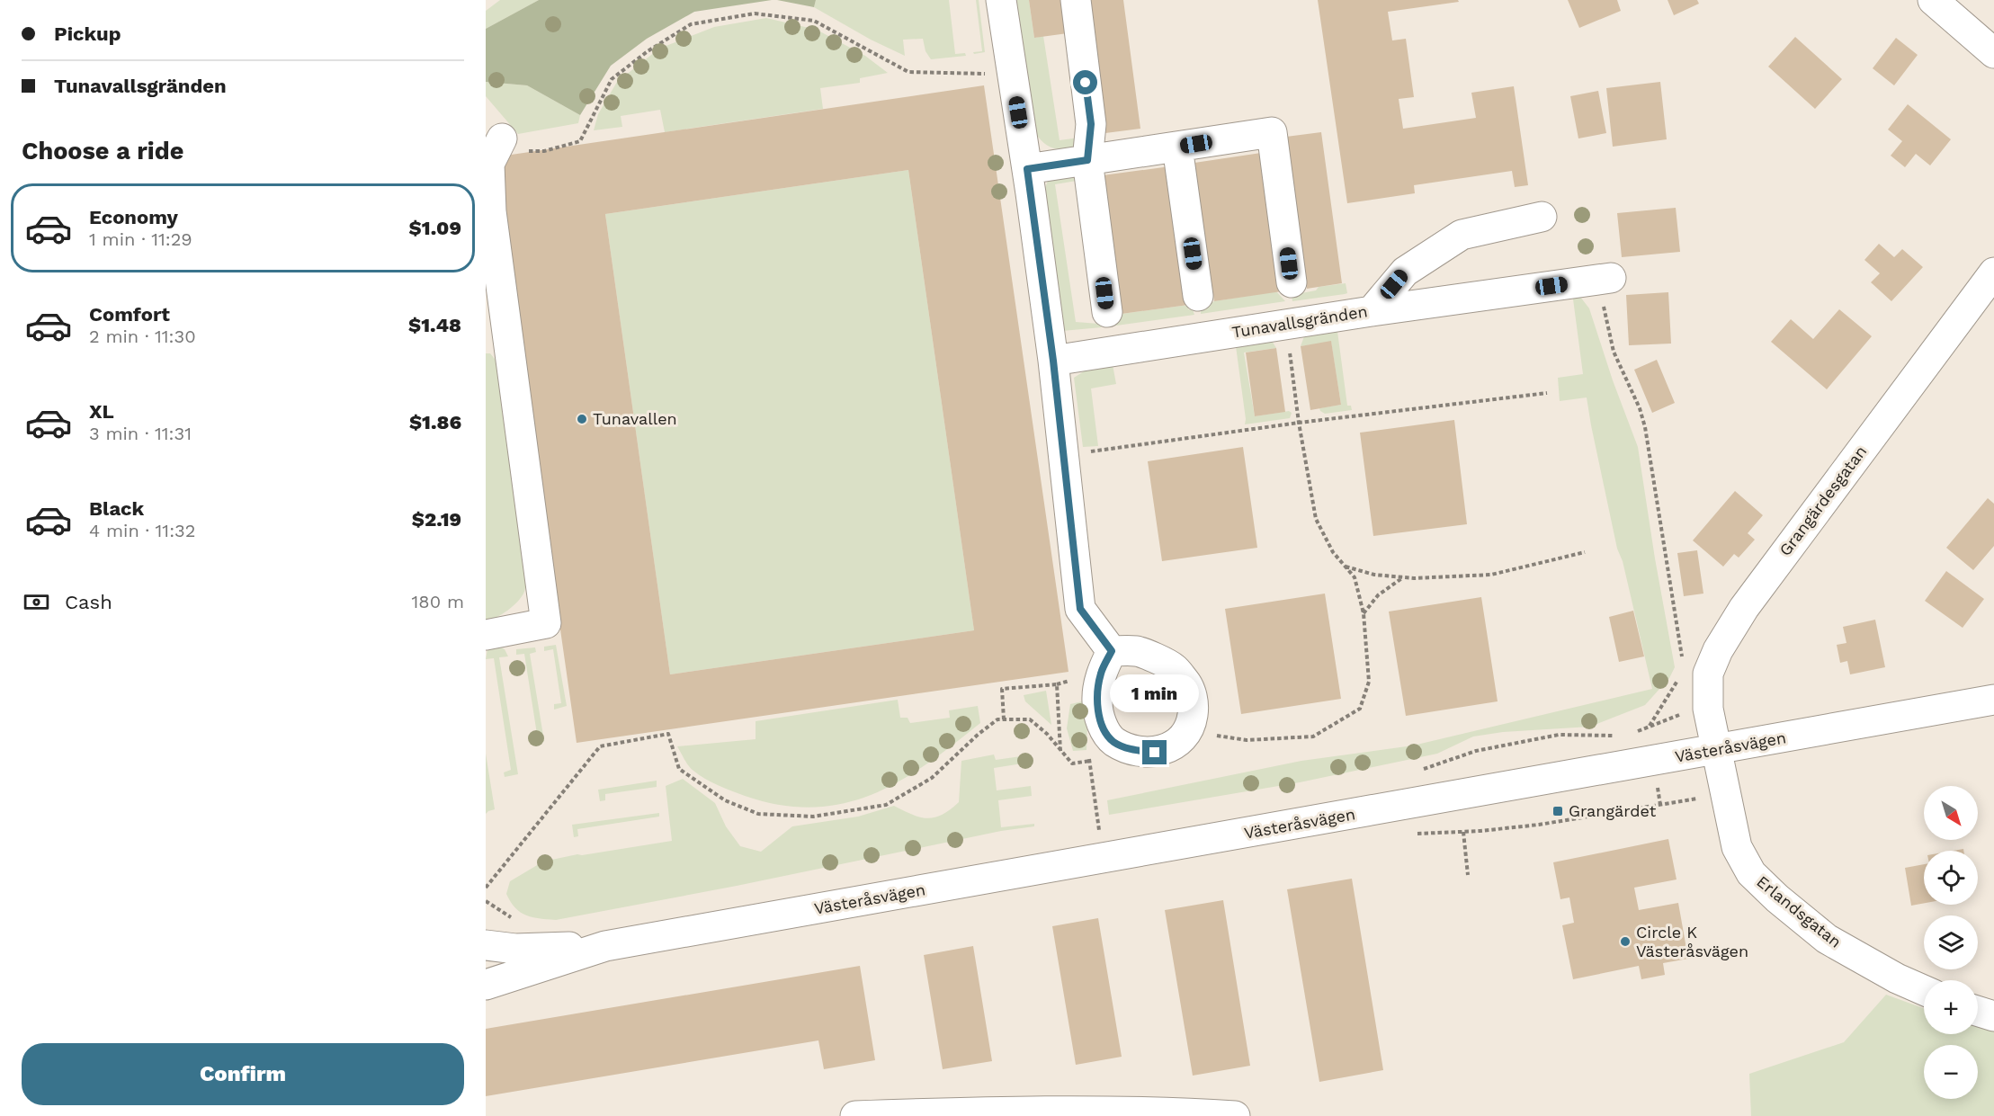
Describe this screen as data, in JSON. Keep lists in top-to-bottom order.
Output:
{
  "streets": {
    "street": [
      "Tunavallsgränden",
      "Grangärdesgatan",
      "Västeråsvägen",
      "Erlandsgatan"
    ]
  },
  "crossings": [
    ["Grangärdesgatan", "Västeråsvägen"],
    ["Grangärdesgatan", "Erlandsgatan"],
    ["Västeråsvägen", "Erlandsgatan"]
  ],
  "places": {
    "other": ["Tunavallen", "Circle K Västeråsvägen"],
    "transit": ["Grangärdet"]
  },
  "north": "bottom right",
  "page": {
    "banner": ["Pickup", "Tunavallsgränden"],
    "heading": "Choose a ride",
    "list": [
      {
        "name": "Economy",
        "note": "1 min · 11:29",
        "value": "$1.09"
      },
      {
        "name": "Comfort",
        "note": "2 min · 11:30",
        "value": "$1.48"
      },
      {
        "name": "XL",
        "note": "3 min · 11:31",
        "value": "$1.86"
      },
      {
        "name": "Black",
        "note": "4 min · 11:32",
        "value": "$2.19"
      }
    ],
    "pay": ["Cash", "180 m"],
    "bubble": "1 min",
    "map_buttons": ["+", "−"],
    "buttons": "Confirm"
  }
}
